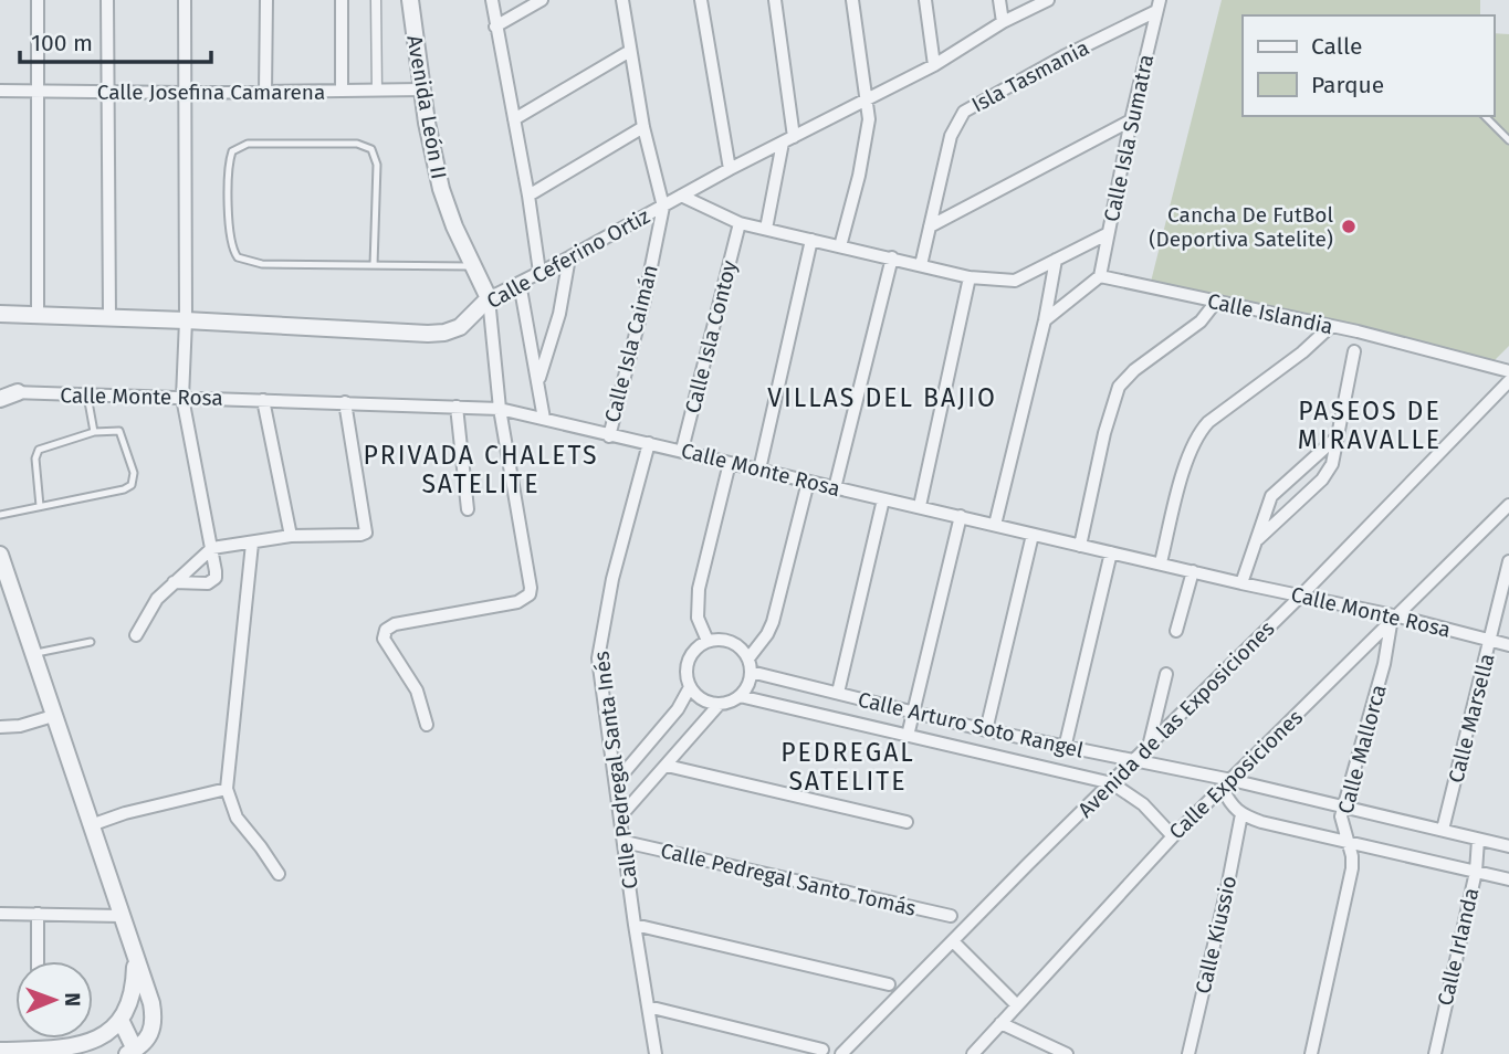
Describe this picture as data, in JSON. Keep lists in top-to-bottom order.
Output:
{
  "streets": {
    "street": [
      "Isla Tasmania",
      "Calle Josefina Camarena",
      "Avenida León II",
      "Calle Isla Sumatra",
      "Calle Ceferino Ortiz",
      "Calle Islandia",
      "Calle Isla Contoy",
      "Calle Isla Caimán",
      "Calle Monte Rosa",
      "Calle Marsella",
      "Avenida de las Exposiciones",
      "Calle Arturo Soto Rangel",
      "Calle Mallorca",
      "Calle Pedregal Santa Inés",
      "Calle Exposiciones",
      "Calle Pedregal Santo Tomás",
      "Calle Kiussio",
      "Calle Irlanda"
    ]
  },
  "crossings": [
    ["Isla Tasmania", "Calle Isla Sumatra"],
    ["Calle Josefina Camarena", "Avenida León II"],
    ["Avenida León II", "Calle Ceferino Ortiz"],
    ["Calle Isla Sumatra", "Calle Islandia"],
    ["Calle Ceferino Ortiz", "Calle Isla Caimán"],
    ["Calle Isla Contoy", "Calle Monte Rosa"],
    ["Calle Isla Caimán", "Calle Monte Rosa"],
    ["Calle Monte Rosa", "Calle Marsella"],
    ["Calle Monte Rosa", "Avenida de las Exposiciones"],
    ["Calle Monte Rosa", "Calle Mallorca"],
    ["Calle Monte Rosa", "Calle Pedregal Santa Inés"],
    ["Calle Monte Rosa", "Calle Exposiciones"],
    ["Calle Marsella", "Calle Arturo Soto Rangel"],
    ["Avenida de las Exposiciones", "Calle Arturo Soto Rangel"],
    ["Calle Arturo Soto Rangel", "Calle Mallorca"],
    ["Calle Arturo Soto Rangel", "Calle Exposiciones"],
    ["Calle Arturo Soto Rangel", "Calle Irlanda"],
    ["Calle Mallorca", "Calle Exposiciones"],
    ["Calle Pedregal Santa Inés", "Calle Pedregal Santo Tomás"]
  ],
  "districts": [
    "VILLAS DEL BAJIO",
    "PASEOS DE MIRAVALLE",
    "PRIVADA CHALETS SATELITE",
    "PEDREGAL SATELITE"
  ],
  "places": ["Cancha De FutBol (Deportiva Satelite)"],
  "legend": ["Calle", "Parque"],
  "scale_bar": "100 m",
  "north": "right"
}
